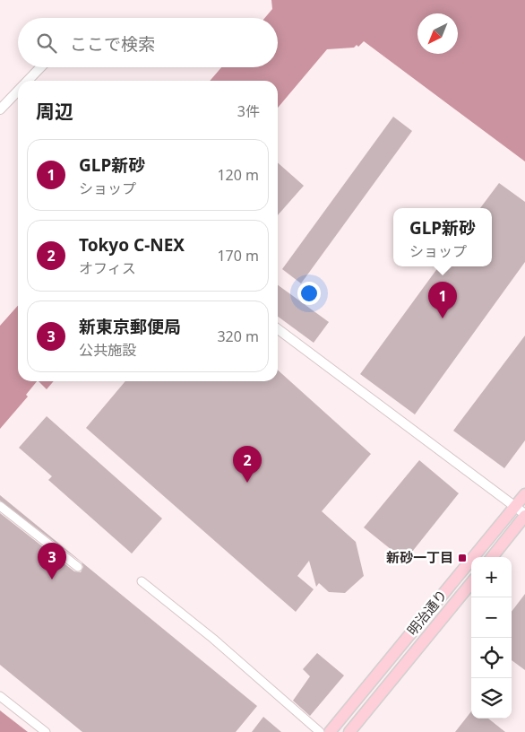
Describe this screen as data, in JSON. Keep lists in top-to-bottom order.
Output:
{
  "streets": {
    "main road": ["明治通り"]
  },
  "places": {
    "transit": ["新砂一丁目"]
  },
  "north": "bottom left",
  "page": {
    "search": "ここで検索",
    "heading": ["周辺", "3件"],
    "list": [
      {
        "mark": "1",
        "name": "GLP新砂",
        "note": "ショップ",
        "value": "120 m"
      },
      {
        "mark": "2",
        "name": "Tokyo C-NEX",
        "note": "オフィス",
        "value": "170 m"
      },
      {
        "mark": "3",
        "name": "新東京郵便局",
        "note": "公共施設",
        "value": "320 m"
      }
    ],
    "popup": ["GLP新砂", "ショップ"],
    "pins": ["1", "2", "3"],
    "map_buttons": ["+", "−"]
  }
}
